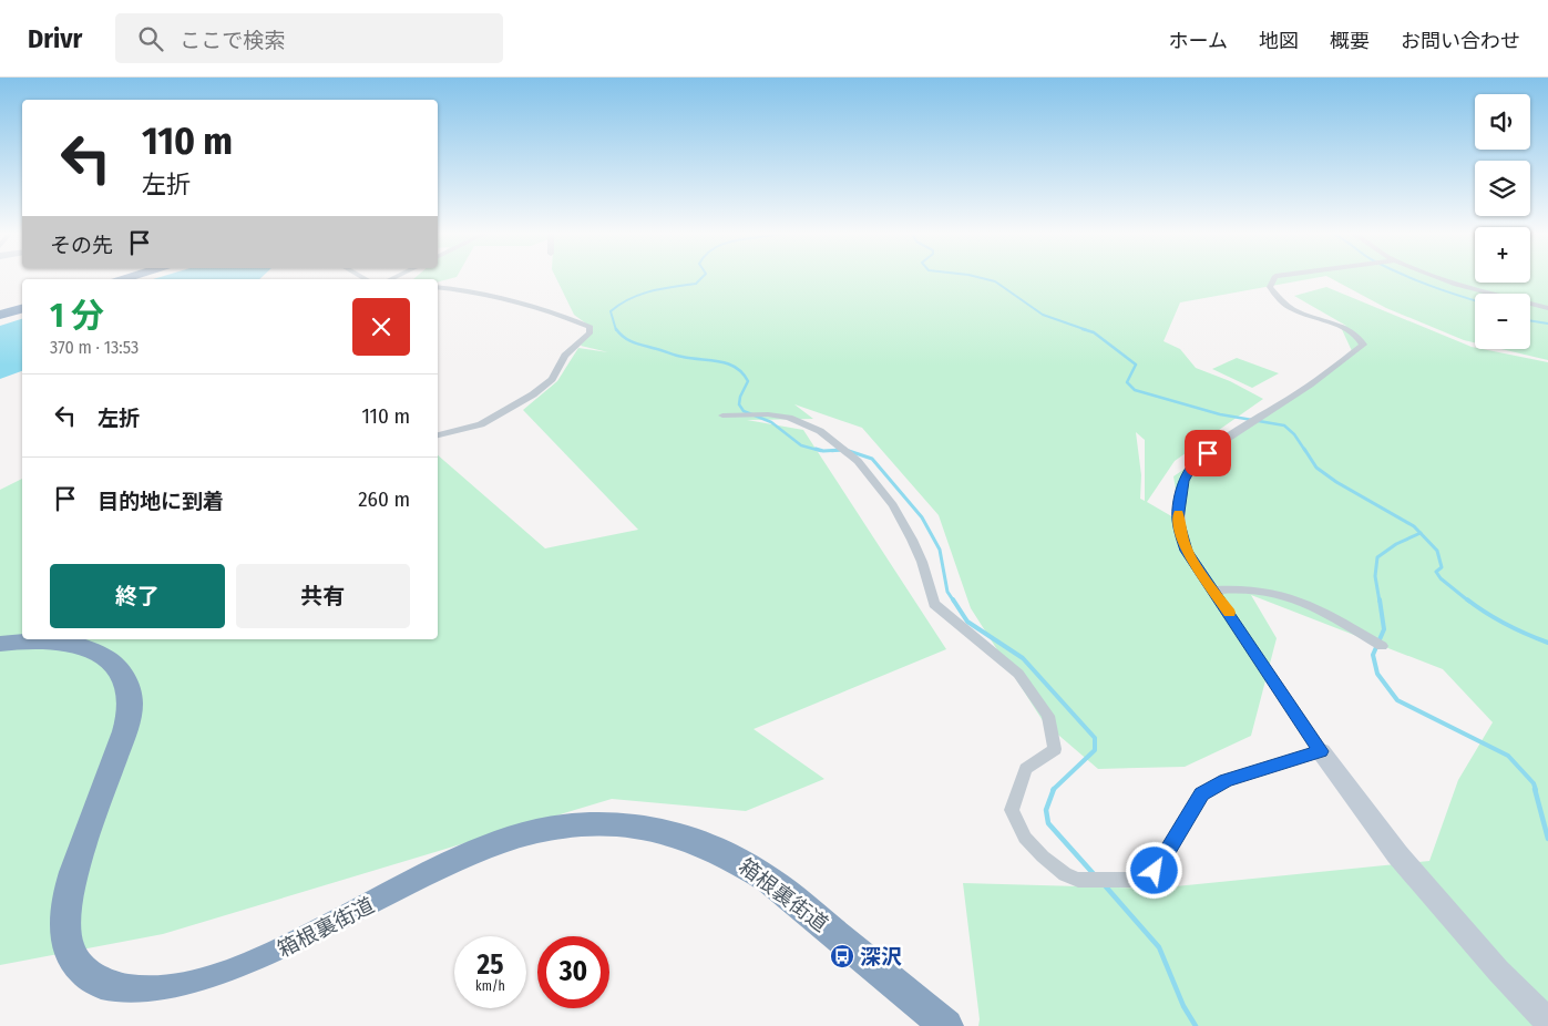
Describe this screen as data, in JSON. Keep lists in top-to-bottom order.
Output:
{
  "streets": {
    "highway": ["箱根裏街道"]
  },
  "places": {
    "bus stop": ["深沢"]
  },
  "page": {
    "header": "Drivr",
    "search": "ここで検索",
    "nav": [
      "ホーム",
      "地図",
      "概要",
      "お問い合わせ"
    ],
    "map_buttons": ["+", "−"],
    "turn": ["110 m", "左折"],
    "then": "その先",
    "heading": ["1 分", "370 m · 13:53"],
    "list": [
      {
        "name": "左折",
        "value": "110 m"
      },
      {
        "name": "目的地に到着",
        "value": "260 m"
      }
    ],
    "buttons": ["終了", "共有"],
    "speed": "25 km/h",
    "limit": "30"
  }
}
